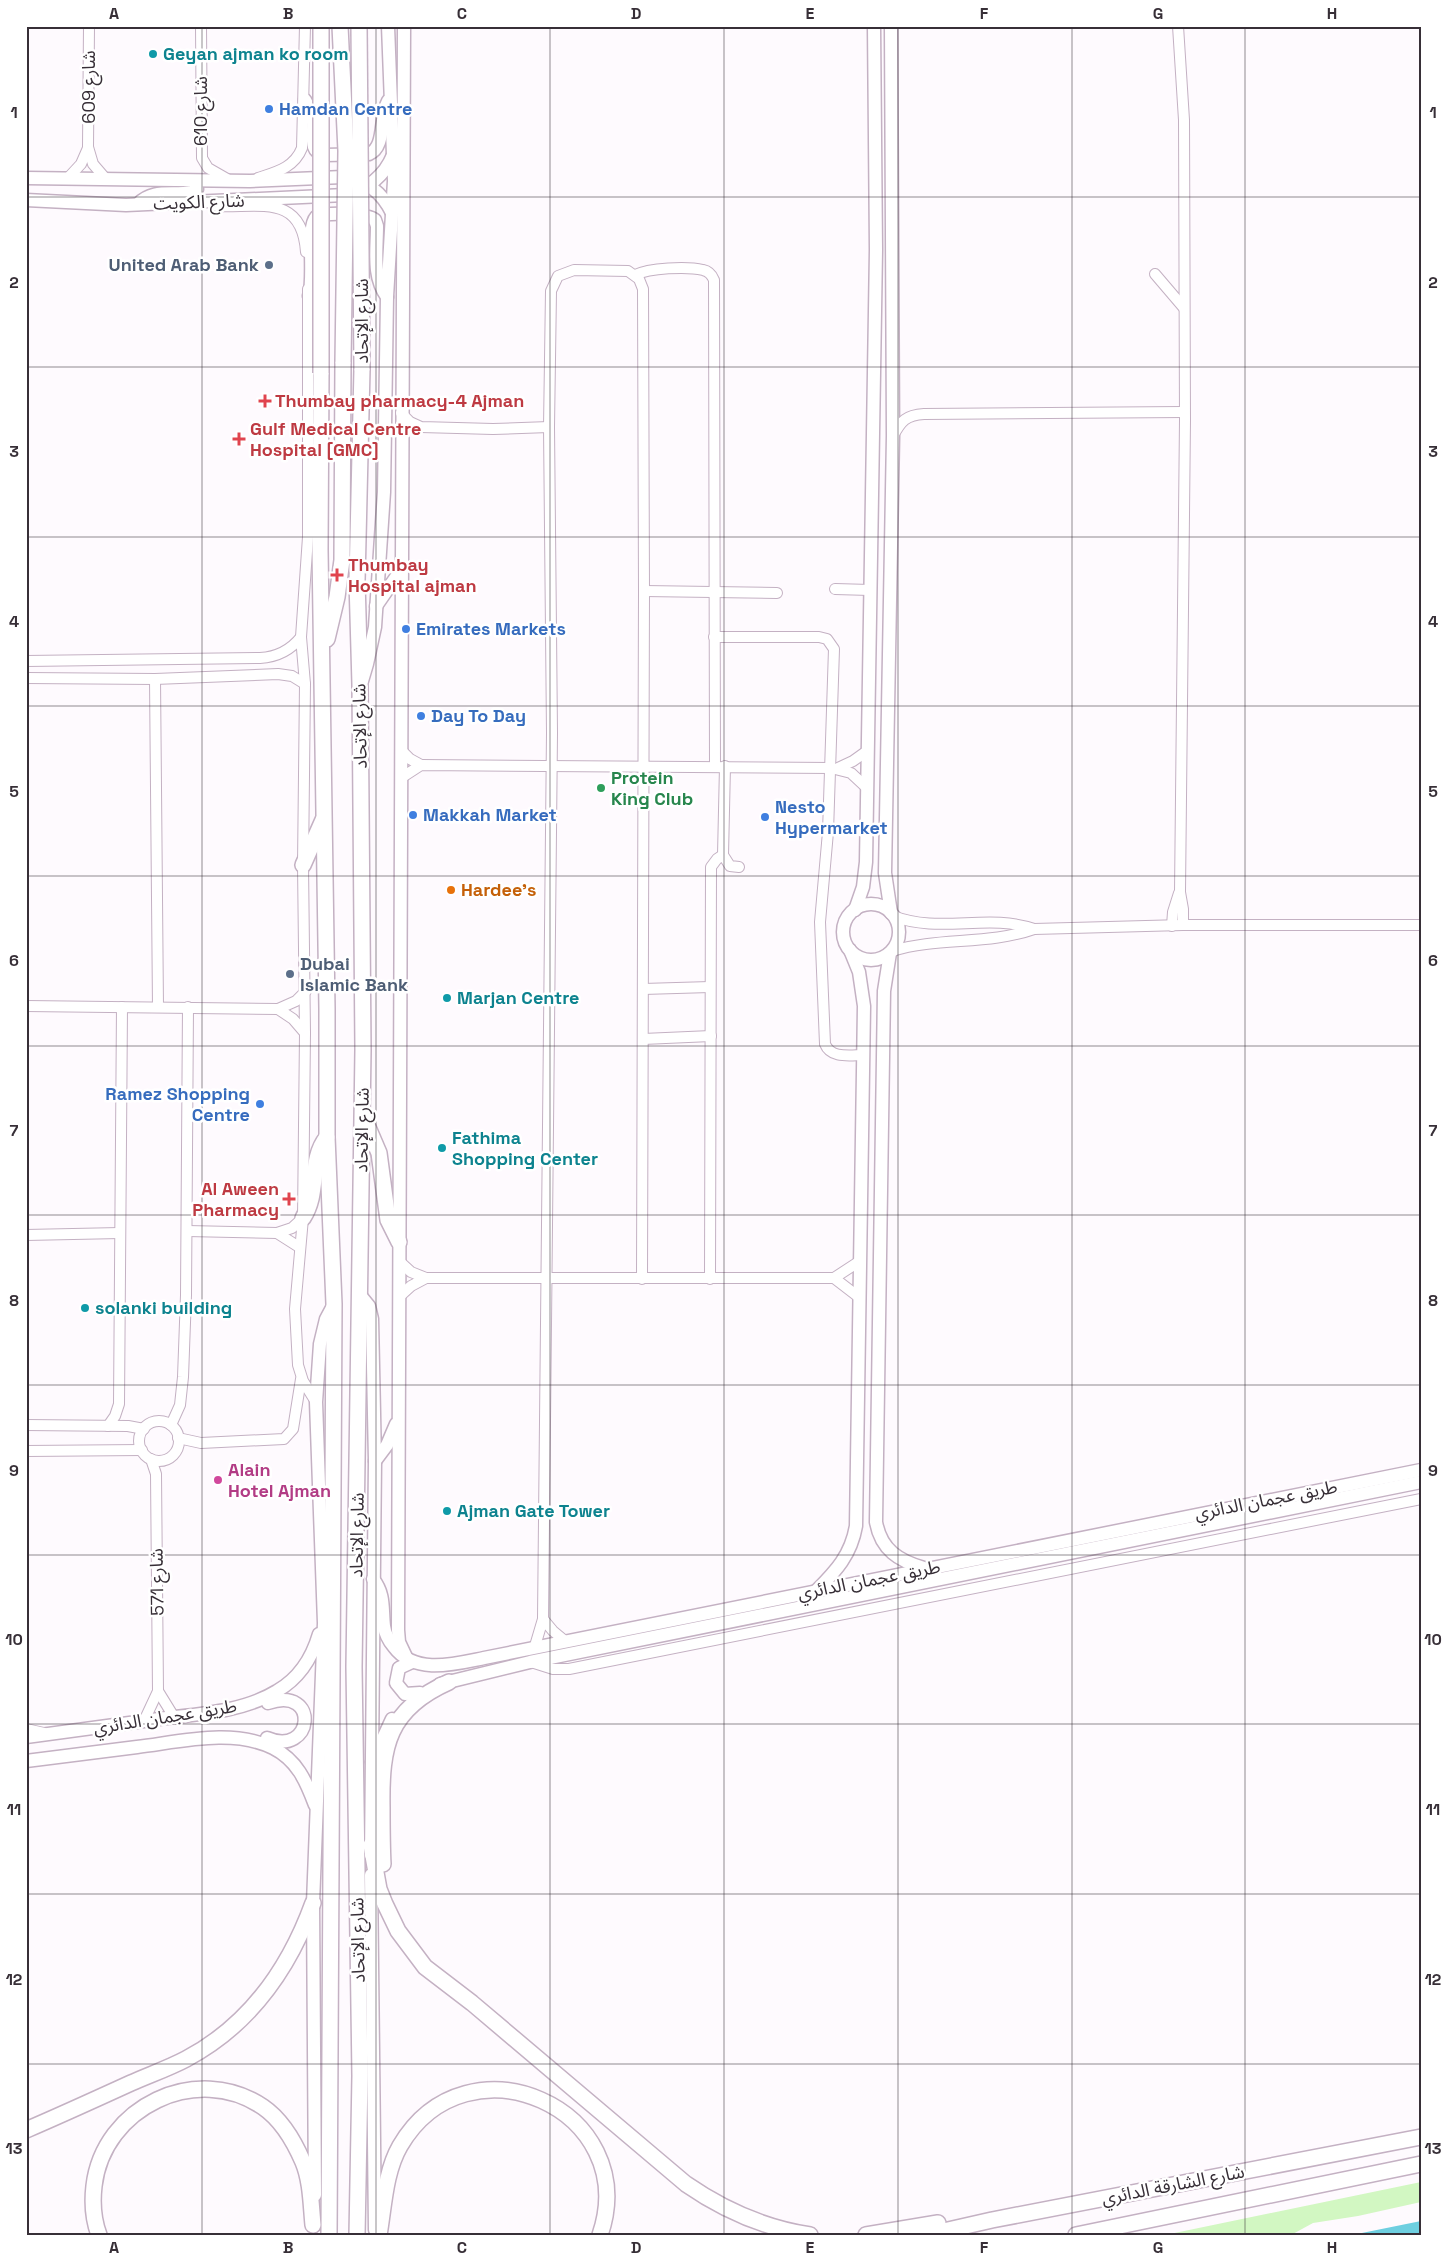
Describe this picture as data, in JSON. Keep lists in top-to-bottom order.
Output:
{
  "streets": {
    "highway": ["شارع الإتحاد", "شارع الشارقة الدائري"],
    "main road": ["شارع الكويت", "طريق عجمان الدائري"],
    "street": ["شارع 609", "شارع 610", "شارع 571"]
  },
  "crossings": [
    ["شارع 609", "شارع الكويت"],
    ["شارع 610", "شارع الكويت"],
    ["طريق عجمان الدائري", "شارع 571"]
  ],
  "places": {
    "other": [
      "Geyan ajman ko room",
      "Hamdan Centre",
      "United Arab Bank",
      "Emirates Markets",
      "Day To Day",
      "Protein King Club",
      "Makkah Market",
      "Nesto Hypermarket",
      "Hardee's",
      "Dubai Islamic Bank",
      "Marjan Centre",
      "Ramez Shopping Centre",
      "Fathima Shopping Center",
      "solanki building",
      "Alain Hotel Ajman",
      "Ajman Gate Tower"
    ],
    "health": [
      "Thumbay pharmacy-4 Ajman",
      "Gulf Medical Centre Hospital [GMC]",
      "Thumbay Hospital ajman",
      "Al Aween Pharmacy"
    ]
  },
  "grid": {
    "columns": [
      "A",
      "B",
      "C",
      "D",
      "E",
      "F",
      "G",
      "H"
    ],
    "rows": [
      "1",
      "2",
      "3",
      "4",
      "5",
      "6",
      "7",
      "8",
      "9",
      "10",
      "11",
      "12",
      "13"
    ]
  }
}
